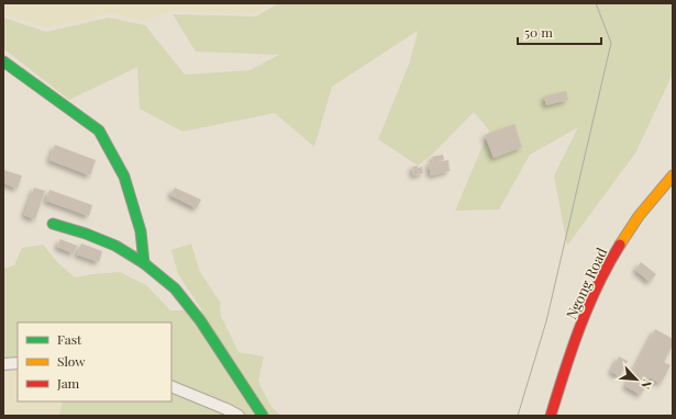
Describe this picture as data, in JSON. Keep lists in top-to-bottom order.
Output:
{
  "streets": {
    "street": ["Ngong Road"]
  },
  "legend": ["Fast", "Slow", "Jam"],
  "scale_bar": "50 m",
  "north": "bottom right"
}
